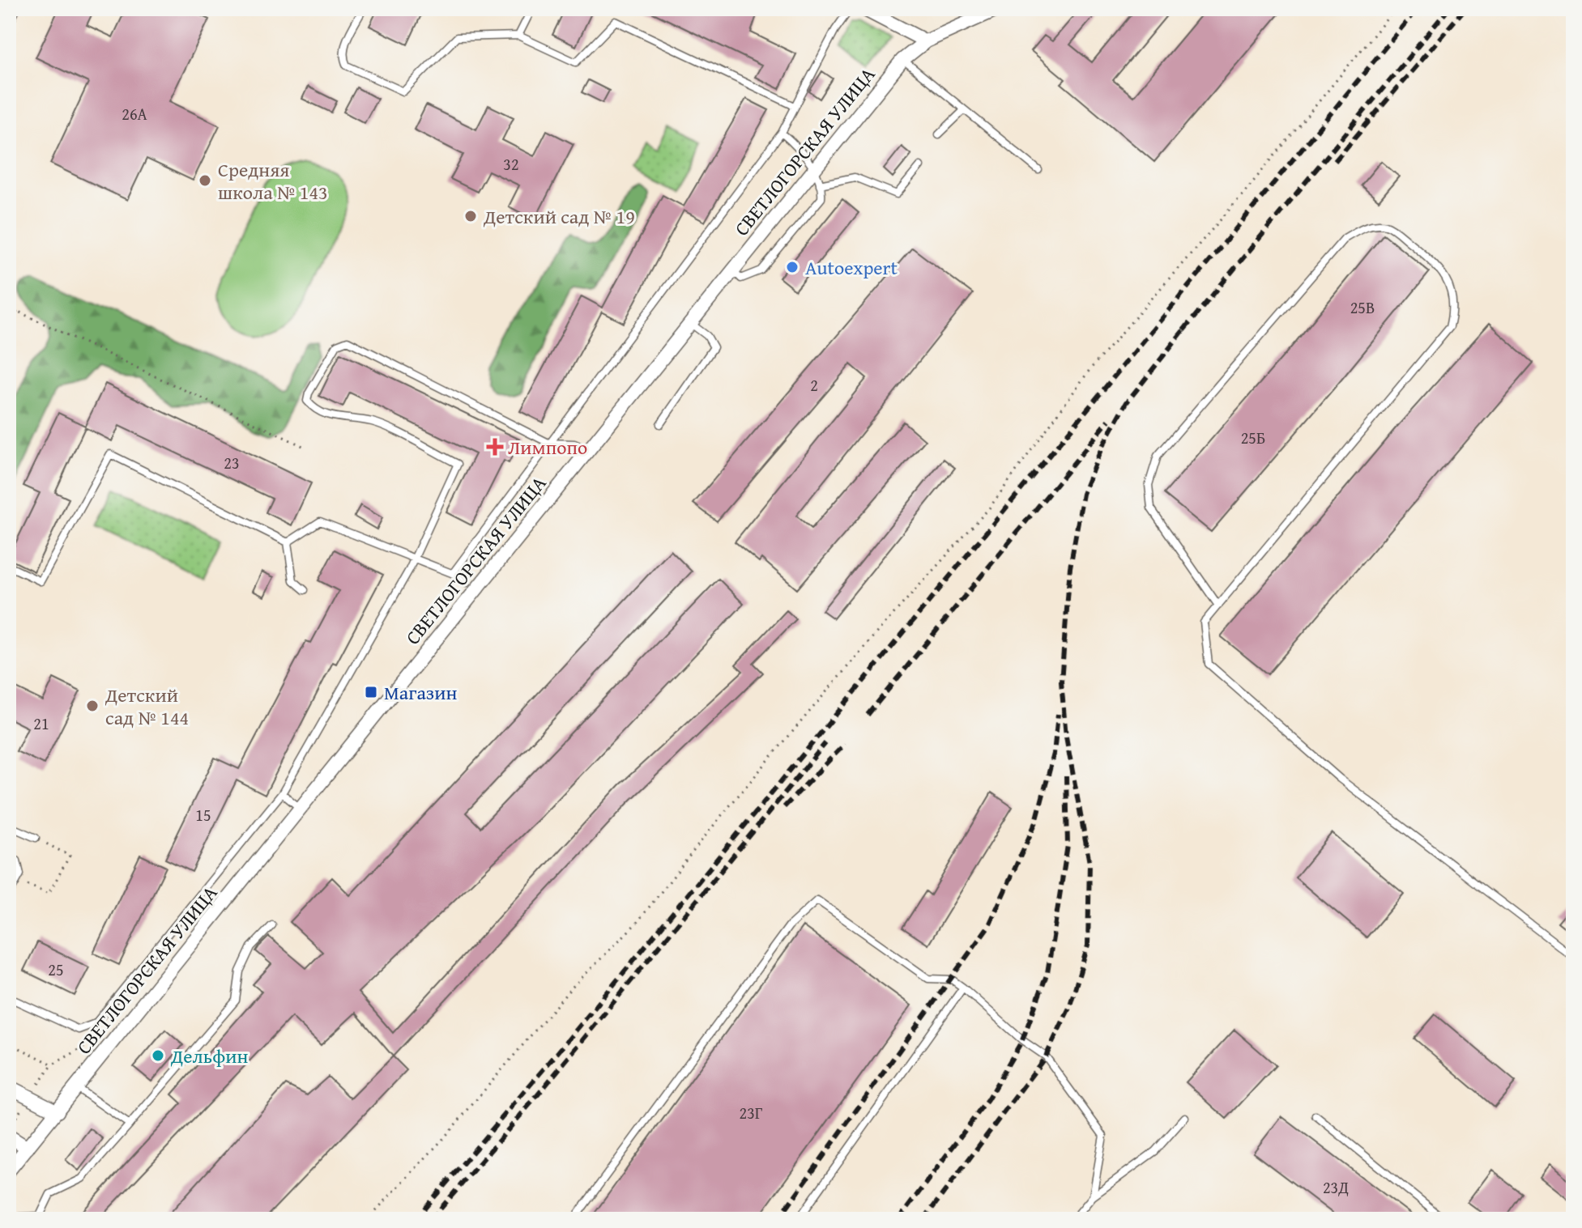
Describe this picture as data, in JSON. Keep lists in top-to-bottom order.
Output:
{
  "streets": {
    "street": ["СВЕТЛОГОРСКАЯ УЛИЦА"]
  },
  "places": {
    "other": [
      "Средняя школа № 143",
      "Детский сад № 19",
      "Autoexpert",
      "Детский сад № 144",
      "Дельфин"
    ],
    "health": ["Лимпопо"],
    "transit": ["Магазин"]
  },
  "house_numbers": [
    "26А",
    "32",
    "25В",
    "2",
    "25Б",
    "23",
    "21",
    "15",
    "25",
    "23Г",
    "23Д"
  ]
}
